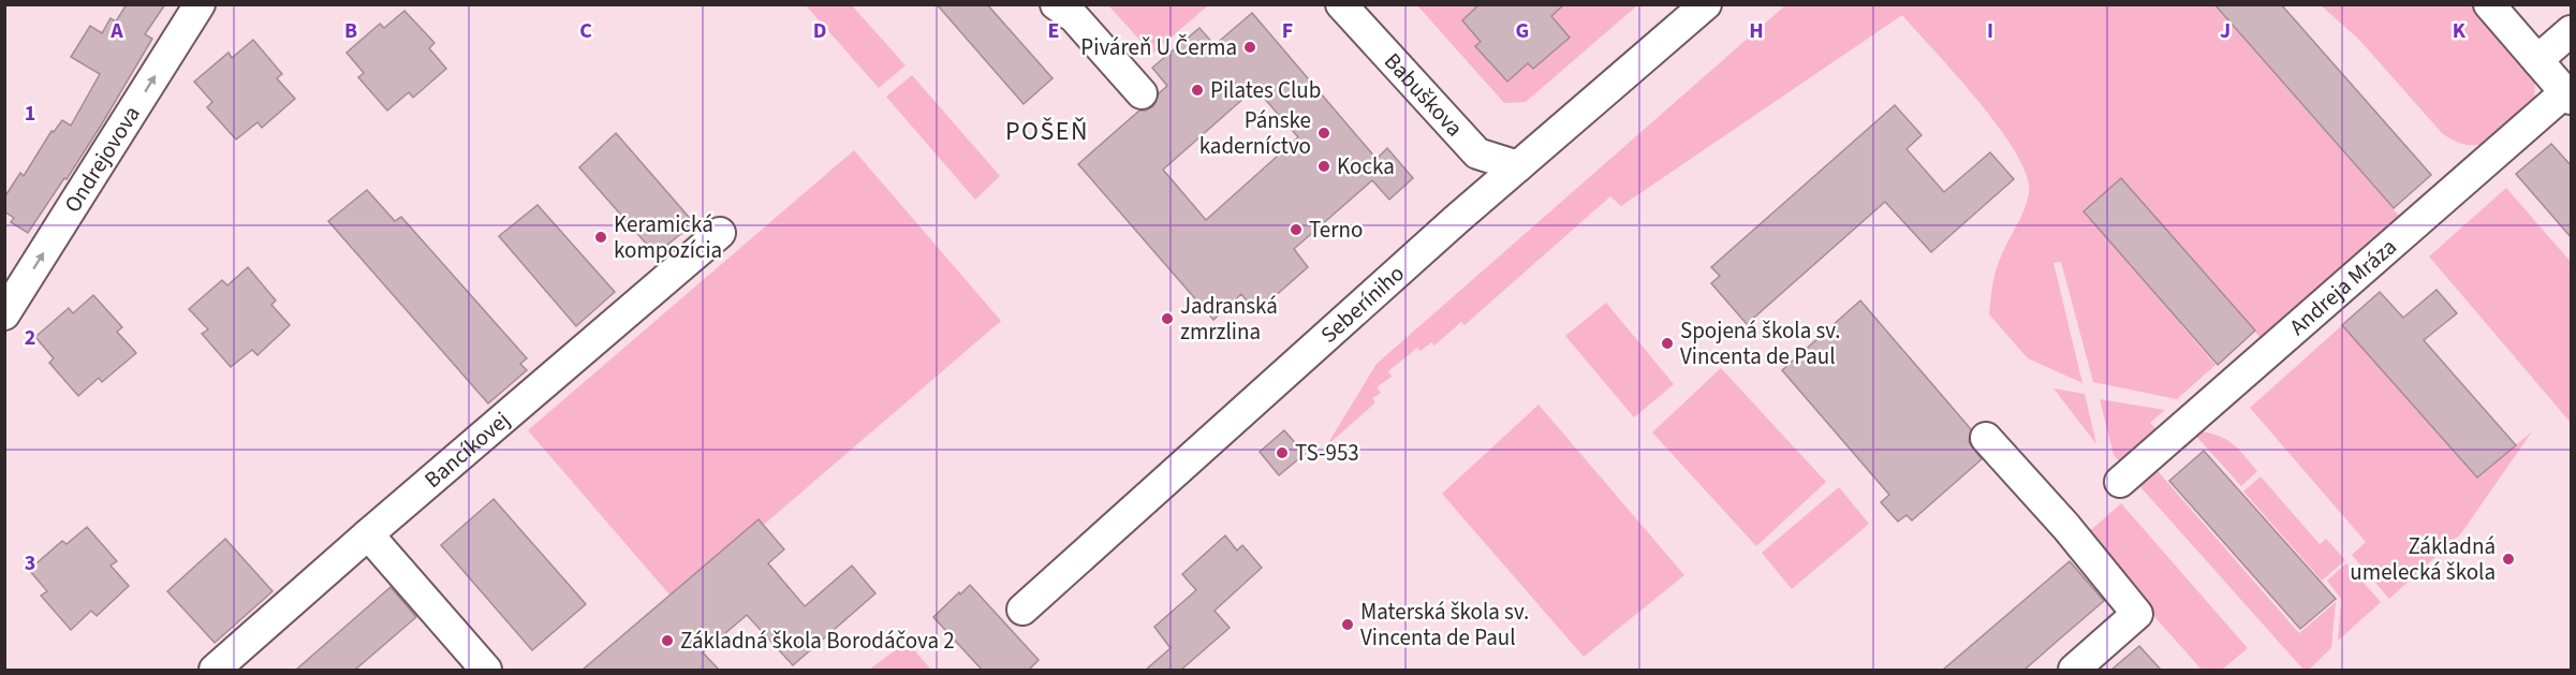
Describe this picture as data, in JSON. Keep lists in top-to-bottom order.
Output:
{
  "streets": {
    "street": [
      "Babuškova",
      "Ondrejovova",
      "Andreja Mráza",
      "Seberíniho",
      "Bancíkovej"
    ]
  },
  "crossings": [
    ["Babuškova", "Seberíniho"]
  ],
  "one_way": ["Ondrejovova"],
  "districts": ["POŠEŇ"],
  "places": [
    "Piváreň U Čerma",
    "Pilates Club",
    "Pánske kaderníctvo",
    "Kocka",
    "Terno",
    "Keramická kompozícia",
    "Jadranská zmrzlina",
    "Spojená škola sv. Vincenta de Paul",
    "TS-953",
    "Základná umelecká škola",
    "Materská škola sv. Vincenta de Paul",
    "Základná škola Borodáčova 2"
  ],
  "grid": {
    "columns": [
      "A",
      "B",
      "C",
      "D",
      "E",
      "F",
      "G",
      "H",
      "I",
      "J",
      "K"
    ],
    "rows": ["1", "2", "3"]
  }
}
